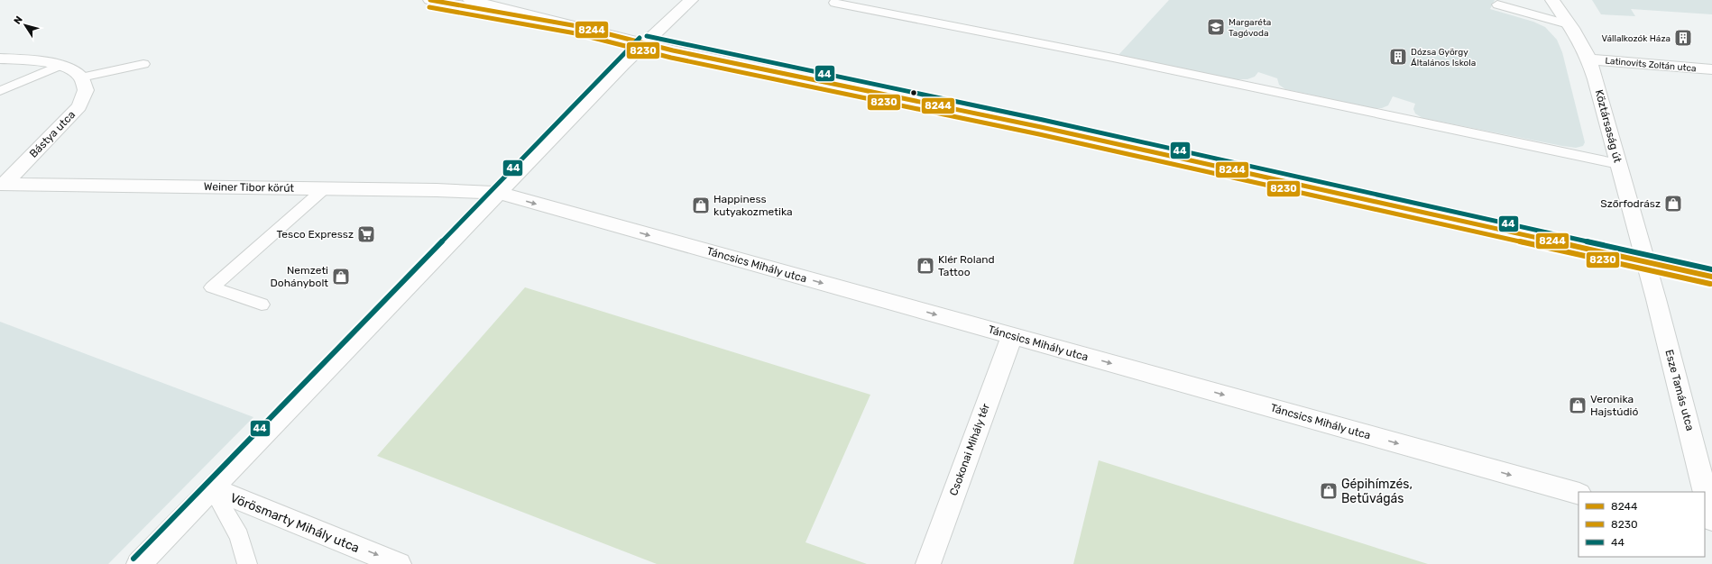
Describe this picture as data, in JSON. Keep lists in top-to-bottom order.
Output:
{
  "streets": {
    "street": [
      "Latinovits Zoltán utca",
      "Köztársaság út",
      "Bástya utca",
      "Weiner Tibor körút",
      "Táncsics Mihály utca",
      "Esze Tamás utca",
      "Csokonai Mihály tér",
      "Vörösmarty Mihály utca"
    ]
  },
  "crossings": [
    ["Latinovits Zoltán utca", "Köztársaság út"],
    ["Köztársaság út", "Esze Tamás utca"],
    ["Bástya utca", "Weiner Tibor körút"],
    ["Weiner Tibor körút", "Táncsics Mihály utca"],
    ["Táncsics Mihály utca", "Csokonai Mihály tér"]
  ],
  "one_way": ["Táncsics Mihály utca", "Vörösmarty Mihály utca"],
  "places": {
    "school or university": ["Margaréta Tagóvoda"],
    "building": ["Vállalkozók Háza", "Dózsa György Általános Iskola"],
    "shop": [
      "Szőrfodrász",
      "Happiness kutyakozmetika",
      "Klér Roland Tattoo",
      "Nemzeti Dohánybolt",
      "Veronika Hajstúdió",
      "Gépihímzés, Betűvágás"
    ],
    "supermarket": ["Tesco Expressz"]
  },
  "lines": ["transit line 8244", "transit line 8230", "transit line 44"],
  "legend": ["8244", "8230", "44"],
  "north": "top left"
}
